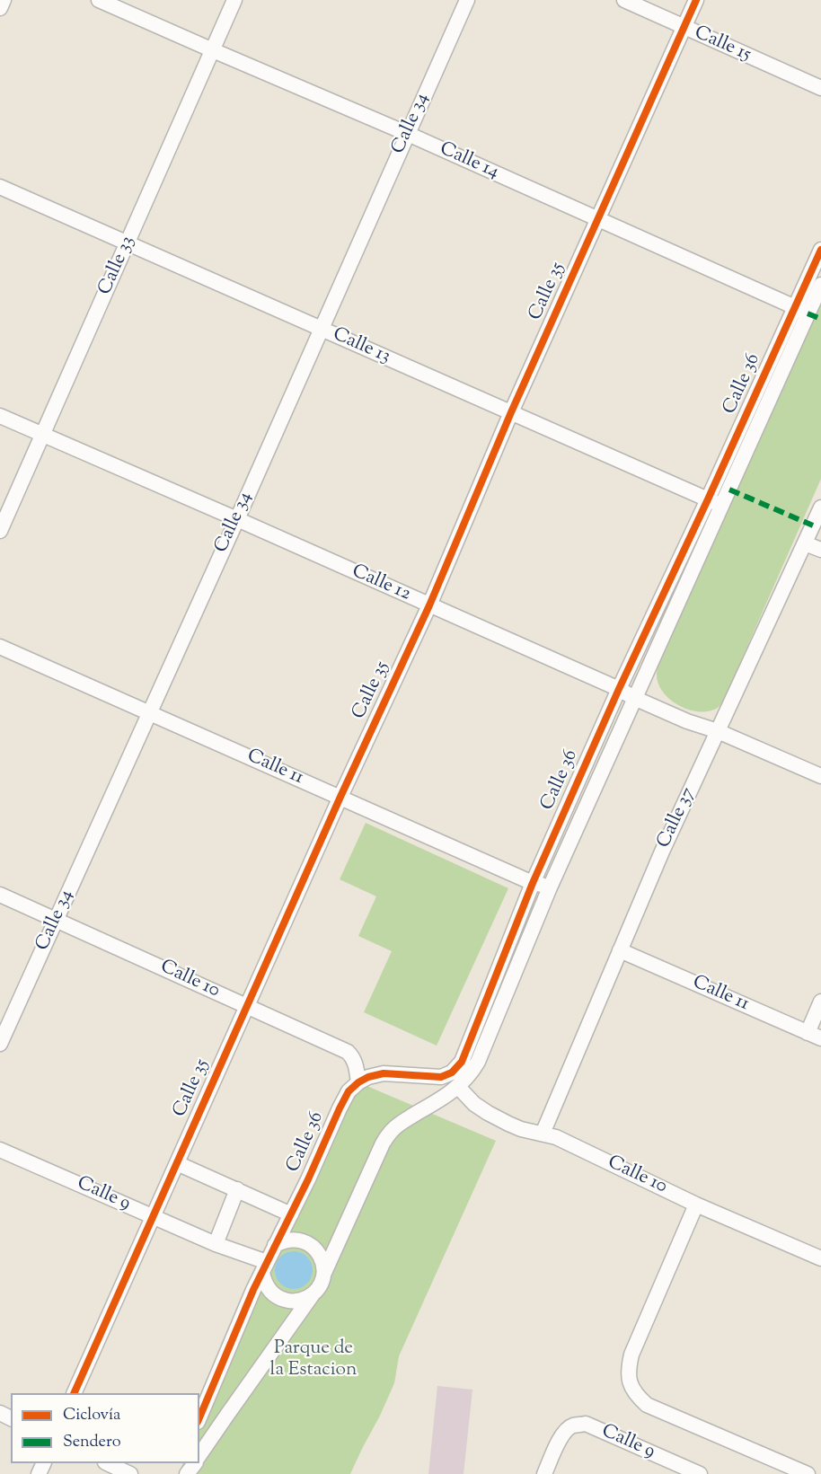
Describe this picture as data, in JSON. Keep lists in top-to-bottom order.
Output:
{
  "streets": {
    "street": [
      "Calle 15",
      "Calle 34",
      "Calle 14",
      "Calle 33",
      "Calle 35",
      "Calle 13",
      "Calle 36",
      "Calle 12",
      "Calle 11",
      "Calle 37",
      "Calle 10",
      "Calle 9"
    ]
  },
  "crossings": [
    ["Calle 15", "Calle 35"],
    ["Calle 34", "Calle 14"],
    ["Calle 34", "Calle 13"],
    ["Calle 34", "Calle 12"],
    ["Calle 34", "Calle 11"],
    ["Calle 34", "Calle 10"],
    ["Calle 14", "Calle 33"],
    ["Calle 14", "Calle 35"],
    ["Calle 14", "Calle 36"],
    ["Calle 33", "Calle 13"],
    ["Calle 33", "Calle 12"],
    ["Calle 35", "Calle 13"],
    ["Calle 35", "Calle 12"],
    ["Calle 35", "Calle 11"],
    ["Calle 35", "Calle 10"],
    ["Calle 35", "Calle 9"],
    ["Calle 13", "Calle 36"],
    ["Calle 36", "Calle 12"],
    ["Calle 36", "Calle 11"],
    ["Calle 36", "Calle 10"],
    ["Calle 36", "Calle 9"],
    ["Calle 12", "Calle 37"],
    ["Calle 11", "Calle 37"],
    ["Calle 37", "Calle 10"]
  ],
  "parks": ["Parque de la Estacion"],
  "legend": ["Ciclovía", "Sendero"]
}
